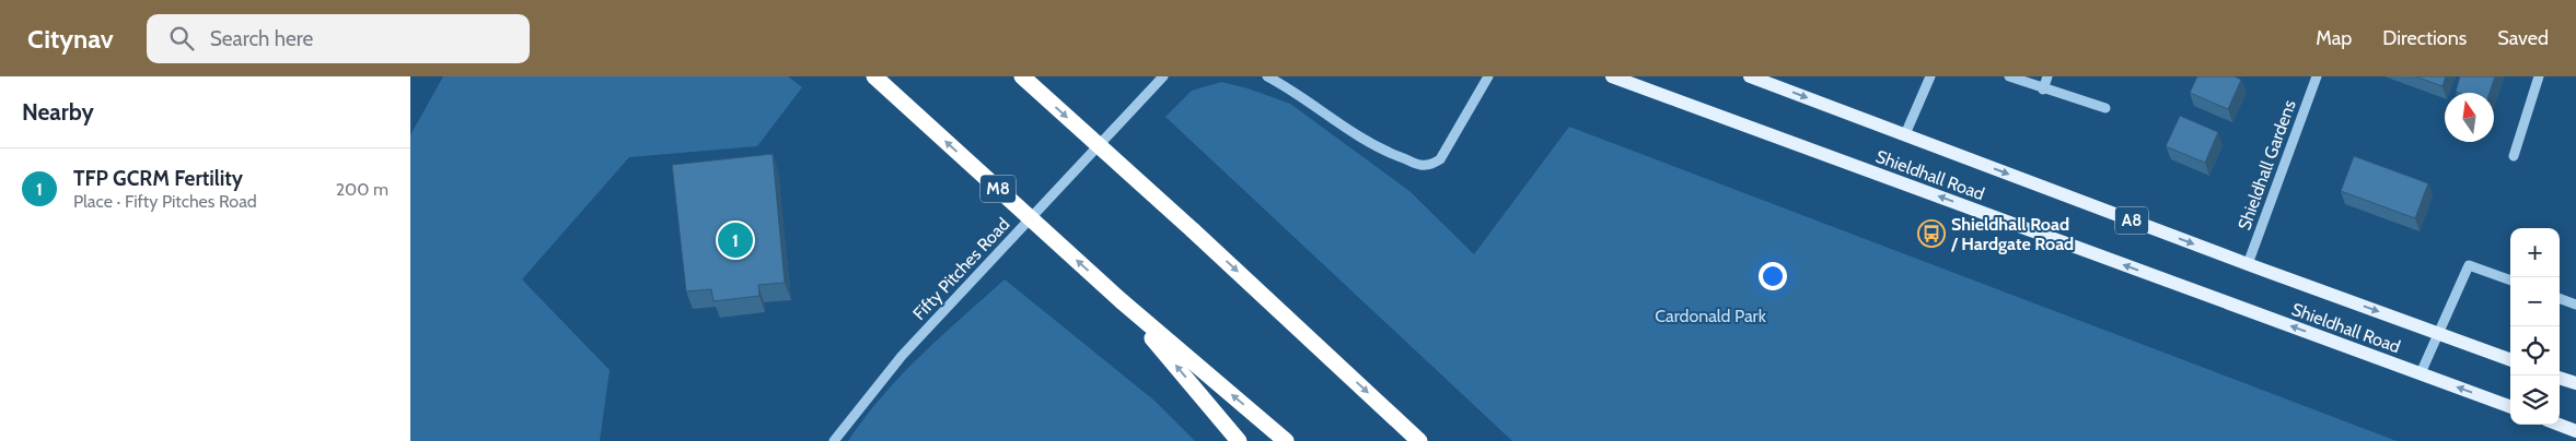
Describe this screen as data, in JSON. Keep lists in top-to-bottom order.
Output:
{
  "streets": {
    "highway": ["M8"],
    "main road": ["Shieldhall Road", "A8"],
    "street": ["Shieldhall Gardens", "Fifty Pitches Road"]
  },
  "crossings": [
    ["Shieldhall Gardens", "Shieldhall Road"]
  ],
  "parks": ["Cardonald Park"],
  "places": {
    "bus stop": ["Shieldhall Road / Hardgate Road"]
  },
  "north": "top",
  "page": {
    "header": "Citynav",
    "search": "Search here",
    "nav": ["Map", "Directions", "Saved"],
    "heading": "Nearby",
    "list": [
      {
        "mark": "1",
        "name": "TFP GCRM Fertility",
        "note": "Place · Fifty Pitches Road",
        "value": "200 m"
      }
    ],
    "pins": "1",
    "map_buttons": ["+", "−"]
  }
}
